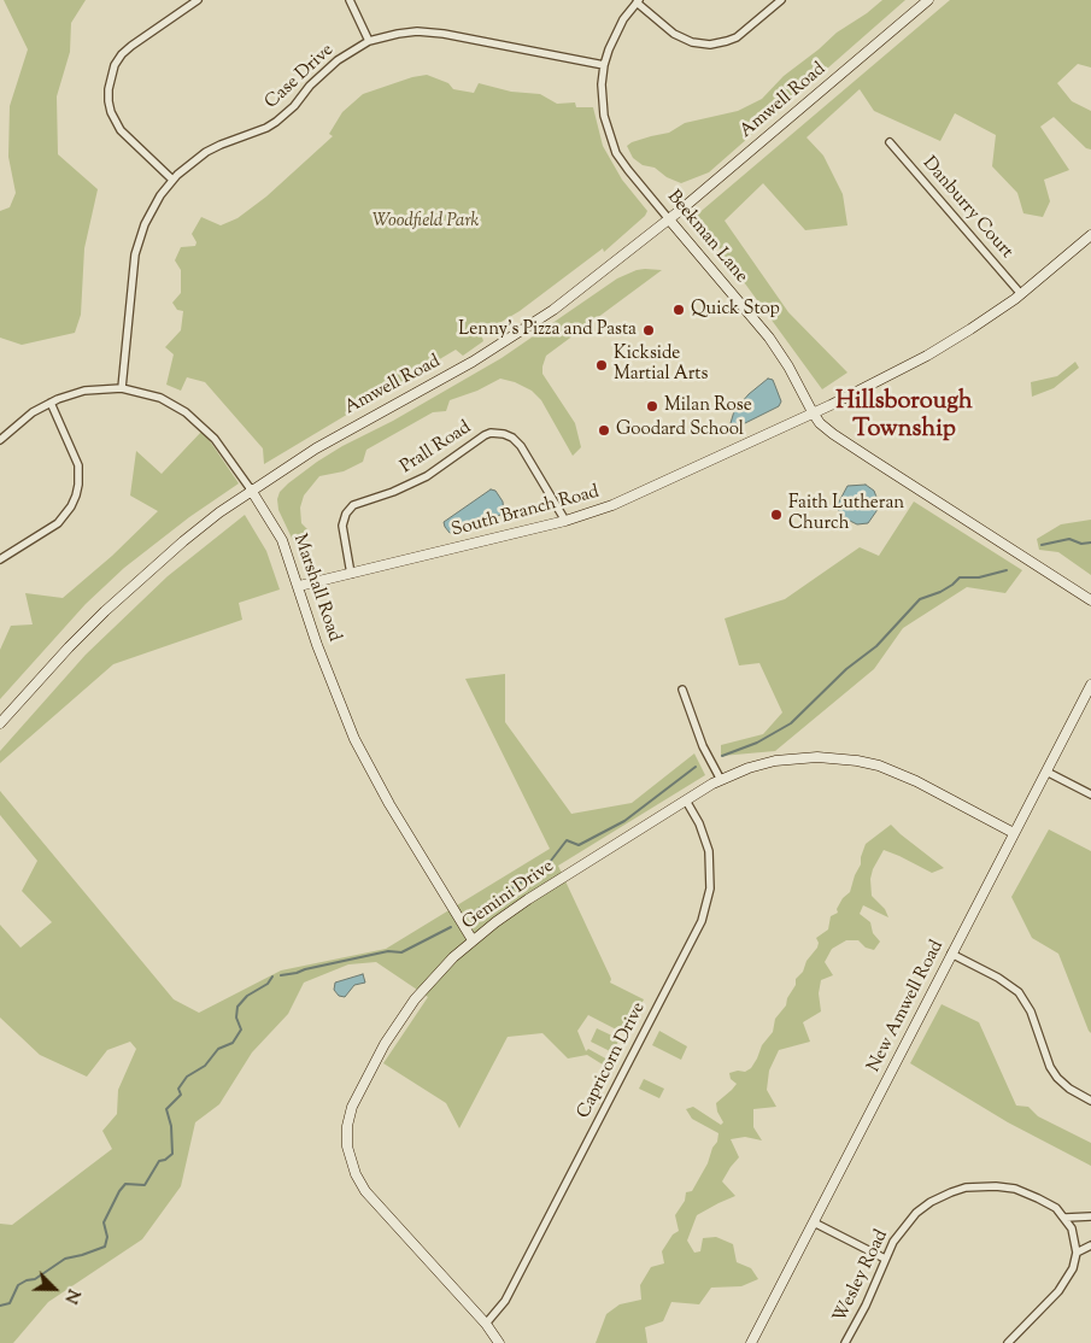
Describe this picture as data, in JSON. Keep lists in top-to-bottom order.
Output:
{
  "streets": {
    "street": [
      "Case Drive",
      "Amwell Road",
      "Danburry Court",
      "Beekman Lane",
      "Prall Road",
      "South Branch Road",
      "Marshall Road",
      "Gemini Drive",
      "New Amwell Road",
      "Capricorn Drive",
      "Wesley Road"
    ]
  },
  "crossings": [
    ["Case Drive", "Beekman Lane"],
    ["Case Drive", "Marshall Road"],
    ["Amwell Road", "Beekman Lane"],
    ["Amwell Road", "Marshall Road"],
    ["Danburry Court", "South Branch Road"],
    ["Beekman Lane", "South Branch Road"],
    ["Prall Road", "South Branch Road"],
    ["South Branch Road", "Marshall Road"],
    ["Marshall Road", "Gemini Drive"],
    ["Gemini Drive", "New Amwell Road"],
    ["Gemini Drive", "Capricorn Drive"]
  ],
  "districts": ["Hillsborough Township"],
  "parks": ["Woodfield Park"],
  "places": [
    "Quick Stop",
    "Lenny's Pizza and Pasta",
    "Kickside Martial Arts",
    "Milan Rose",
    "Goodard School",
    "Faith Lutheran Church"
  ],
  "north": "bottom right"
}
